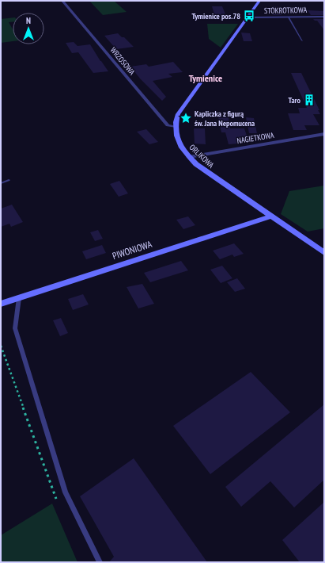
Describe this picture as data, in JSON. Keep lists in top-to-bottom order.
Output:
{
  "streets": {
    "street": [
      "STOKROTKOWA",
      "WRZOSOWA",
      "NAGIETKOWA",
      "ORLIKOWA",
      "PIWONIOWA"
    ]
  },
  "crossings": [
    ["STOKROTKOWA", "ORLIKOWA"],
    ["WRZOSOWA", "ORLIKOWA"],
    ["NAGIETKOWA", "ORLIKOWA"],
    ["ORLIKOWA", "PIWONIOWA"]
  ],
  "districts": ["Tymienice"],
  "places": {
    "bus stop": ["Tymienice pos.78"],
    "building": ["Taro"],
    "place": ["Kapliczka z figurą św. Jana Nepomucena"]
  },
  "north": "top"
}
